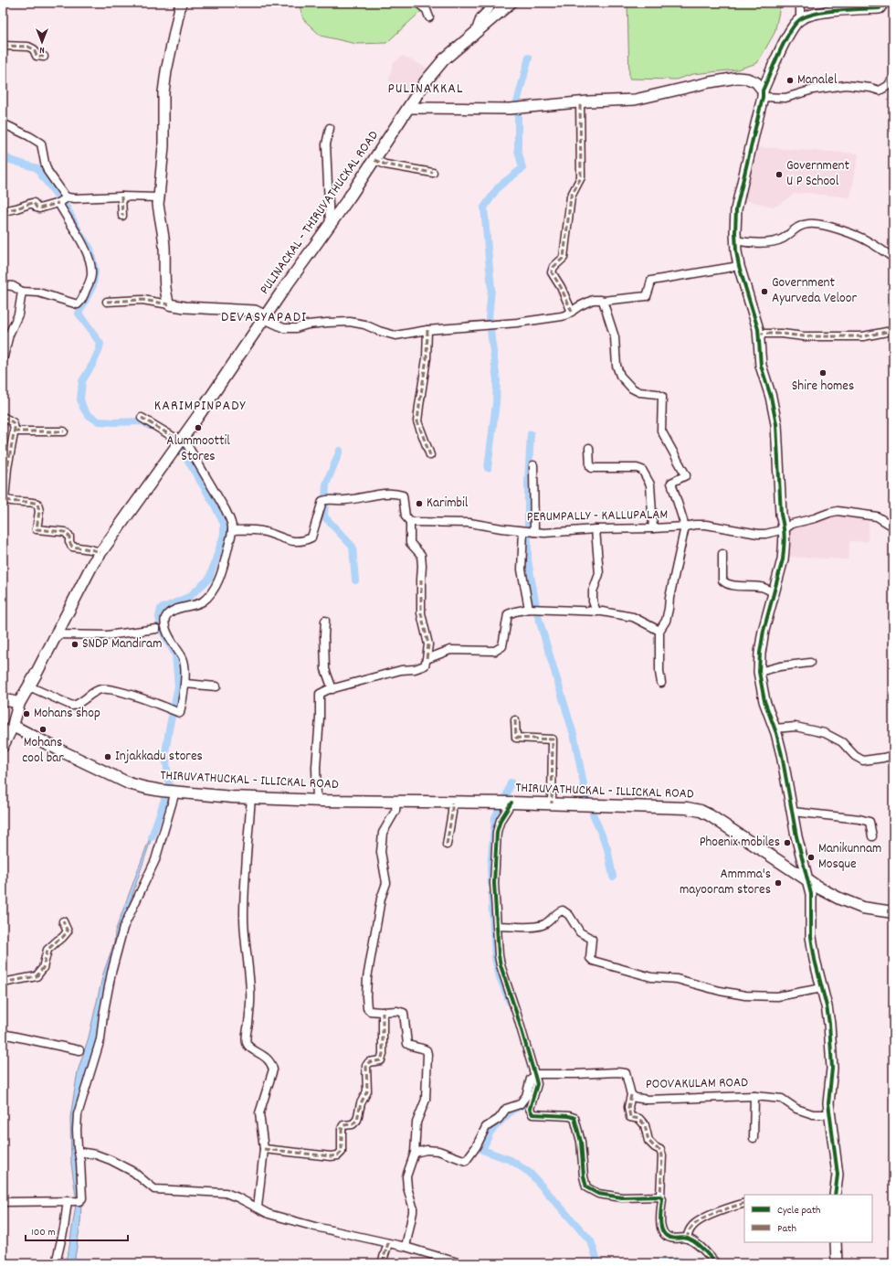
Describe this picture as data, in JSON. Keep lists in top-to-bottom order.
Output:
{
  "streets": {
    "main road": ["PULINACKAL - THIRUVATHUCKAL ROAD", "THIRUVATHUCKAL - ILLICKAL ROAD"],
    "street": ["PERUMPALLY - KALLUPALAM", "POOVAKULAM ROAD"]
  },
  "crossings": [
    ["PULINACKAL - THIRUVATHUCKAL ROAD", "THIRUVATHUCKAL - ILLICKAL ROAD"]
  ],
  "districts": ["PULINAKKAL", "DEVASYAPADI", "KARIMPINPADY"],
  "places": [
    "Manalel",
    "Government U P School",
    "Government Ayurveda Veloor",
    "Shire homes",
    "Alummoottil Stores",
    "Karimbil",
    "SNDP Mandiram",
    "Mohans shop",
    "Mohans cool bar",
    "Injakkadu stores",
    "Phoenix mobiles",
    "Manikunnam Mosque",
    "Ammma's mayooram stores"
  ],
  "legend": ["Cycle path", "Path"],
  "scale_bar": "100 m",
  "north": "bottom"
}
